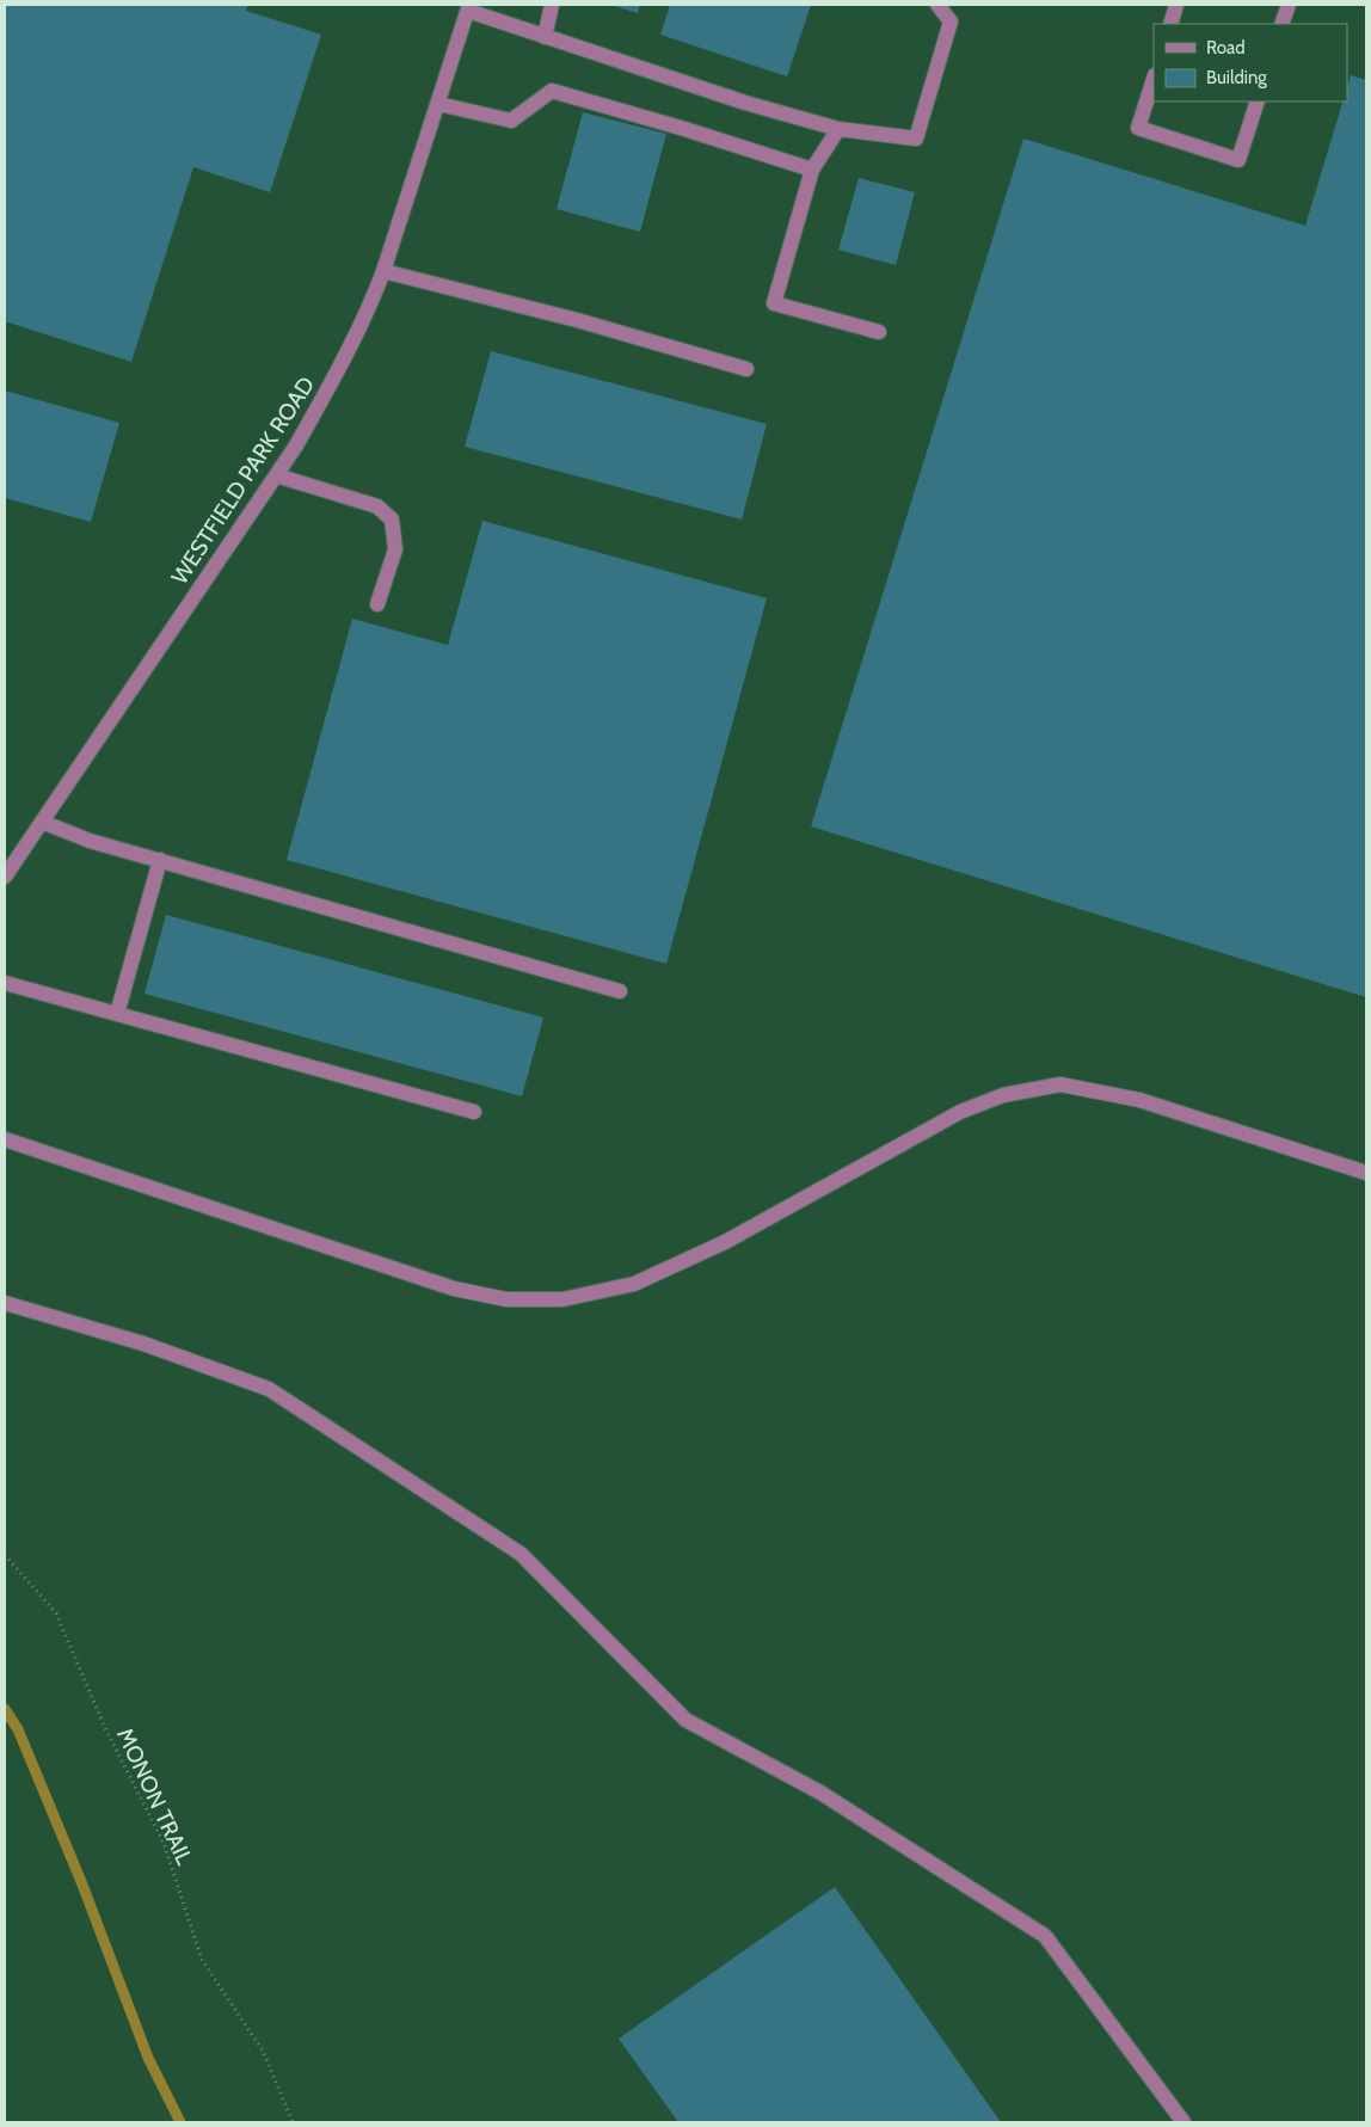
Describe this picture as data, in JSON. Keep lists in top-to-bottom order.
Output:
{
  "streets": {
    "street": ["WESTFIELD PARK ROAD"],
    "path": ["MONON TRAIL"]
  },
  "legend": ["Road", "Building"]
}
